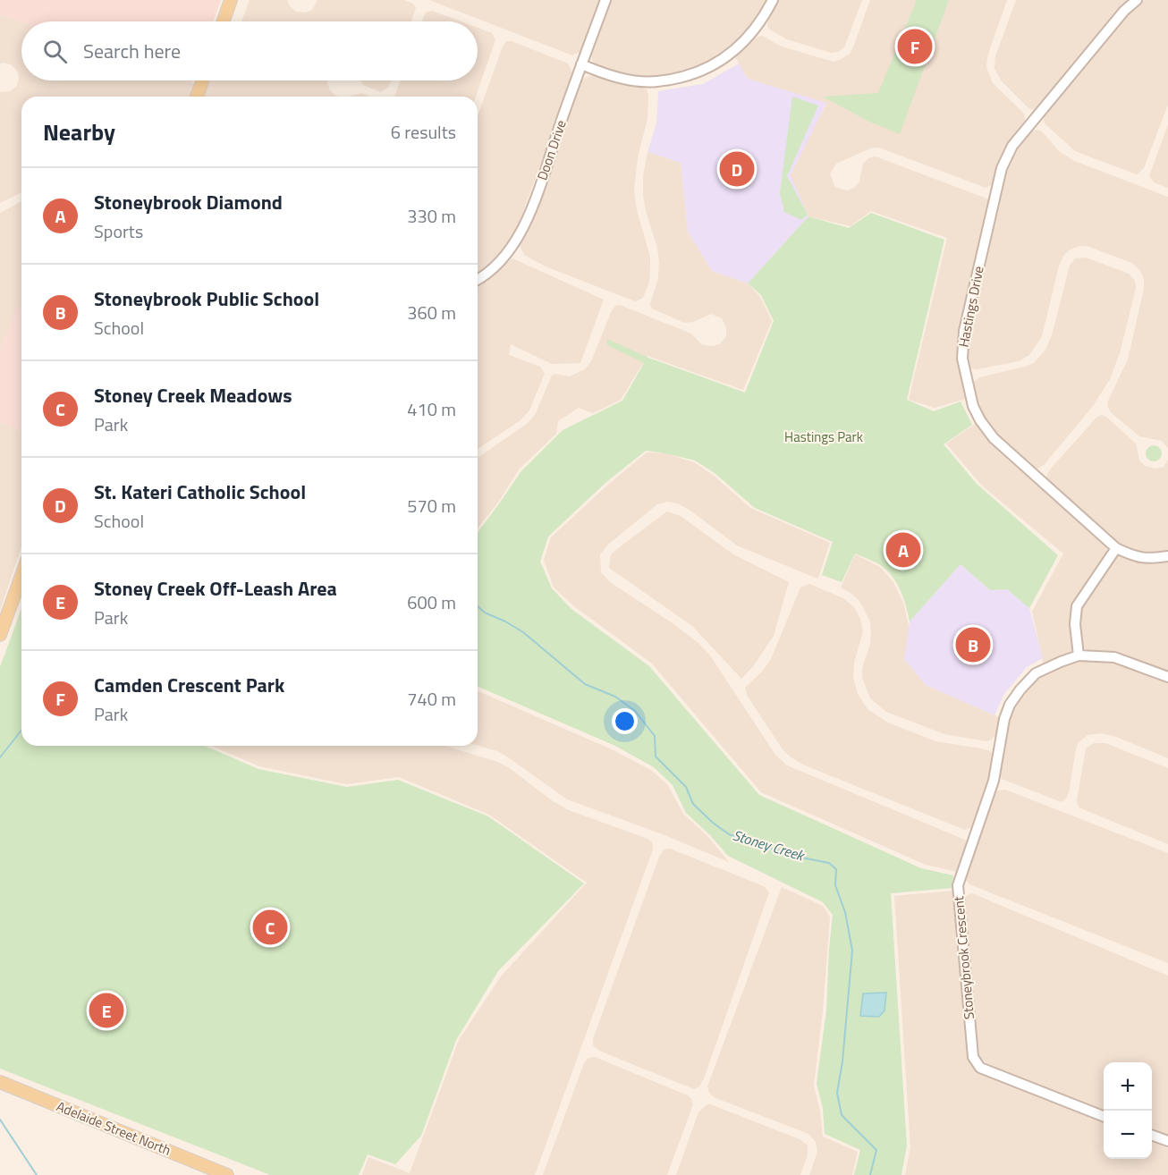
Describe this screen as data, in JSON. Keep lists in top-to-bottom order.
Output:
{
  "streets": {
    "main road": ["Adelaide Street North"],
    "street": ["Doon Drive", "Hastings Drive", "Stoneybrook Crescent"]
  },
  "water": ["Stoney Creek"],
  "parks": ["Hastings Park"],
  "page": {
    "search": "Search here",
    "pins": [
      "F",
      "D",
      "A",
      "B",
      "C",
      "E"
    ],
    "heading": ["Nearby", "6 results"],
    "list": [
      {
        "mark": "A",
        "name": "Stoneybrook Diamond",
        "note": "Sports",
        "value": "330 m"
      },
      {
        "mark": "B",
        "name": "Stoneybrook Public School",
        "note": "School",
        "value": "360 m"
      },
      {
        "mark": "C",
        "name": "Stoney Creek Meadows",
        "note": "Park",
        "value": "410 m"
      },
      {
        "mark": "D",
        "name": "St. Kateri Catholic School",
        "note": "School",
        "value": "570 m"
      },
      {
        "mark": "E",
        "name": "Stoney Creek Off-Leash Area",
        "note": "Park",
        "value": "600 m"
      },
      {
        "mark": "F",
        "name": "Camden Crescent Park",
        "note": "Park",
        "value": "740 m"
      }
    ],
    "map_buttons": ["+", "−"]
  }
}
